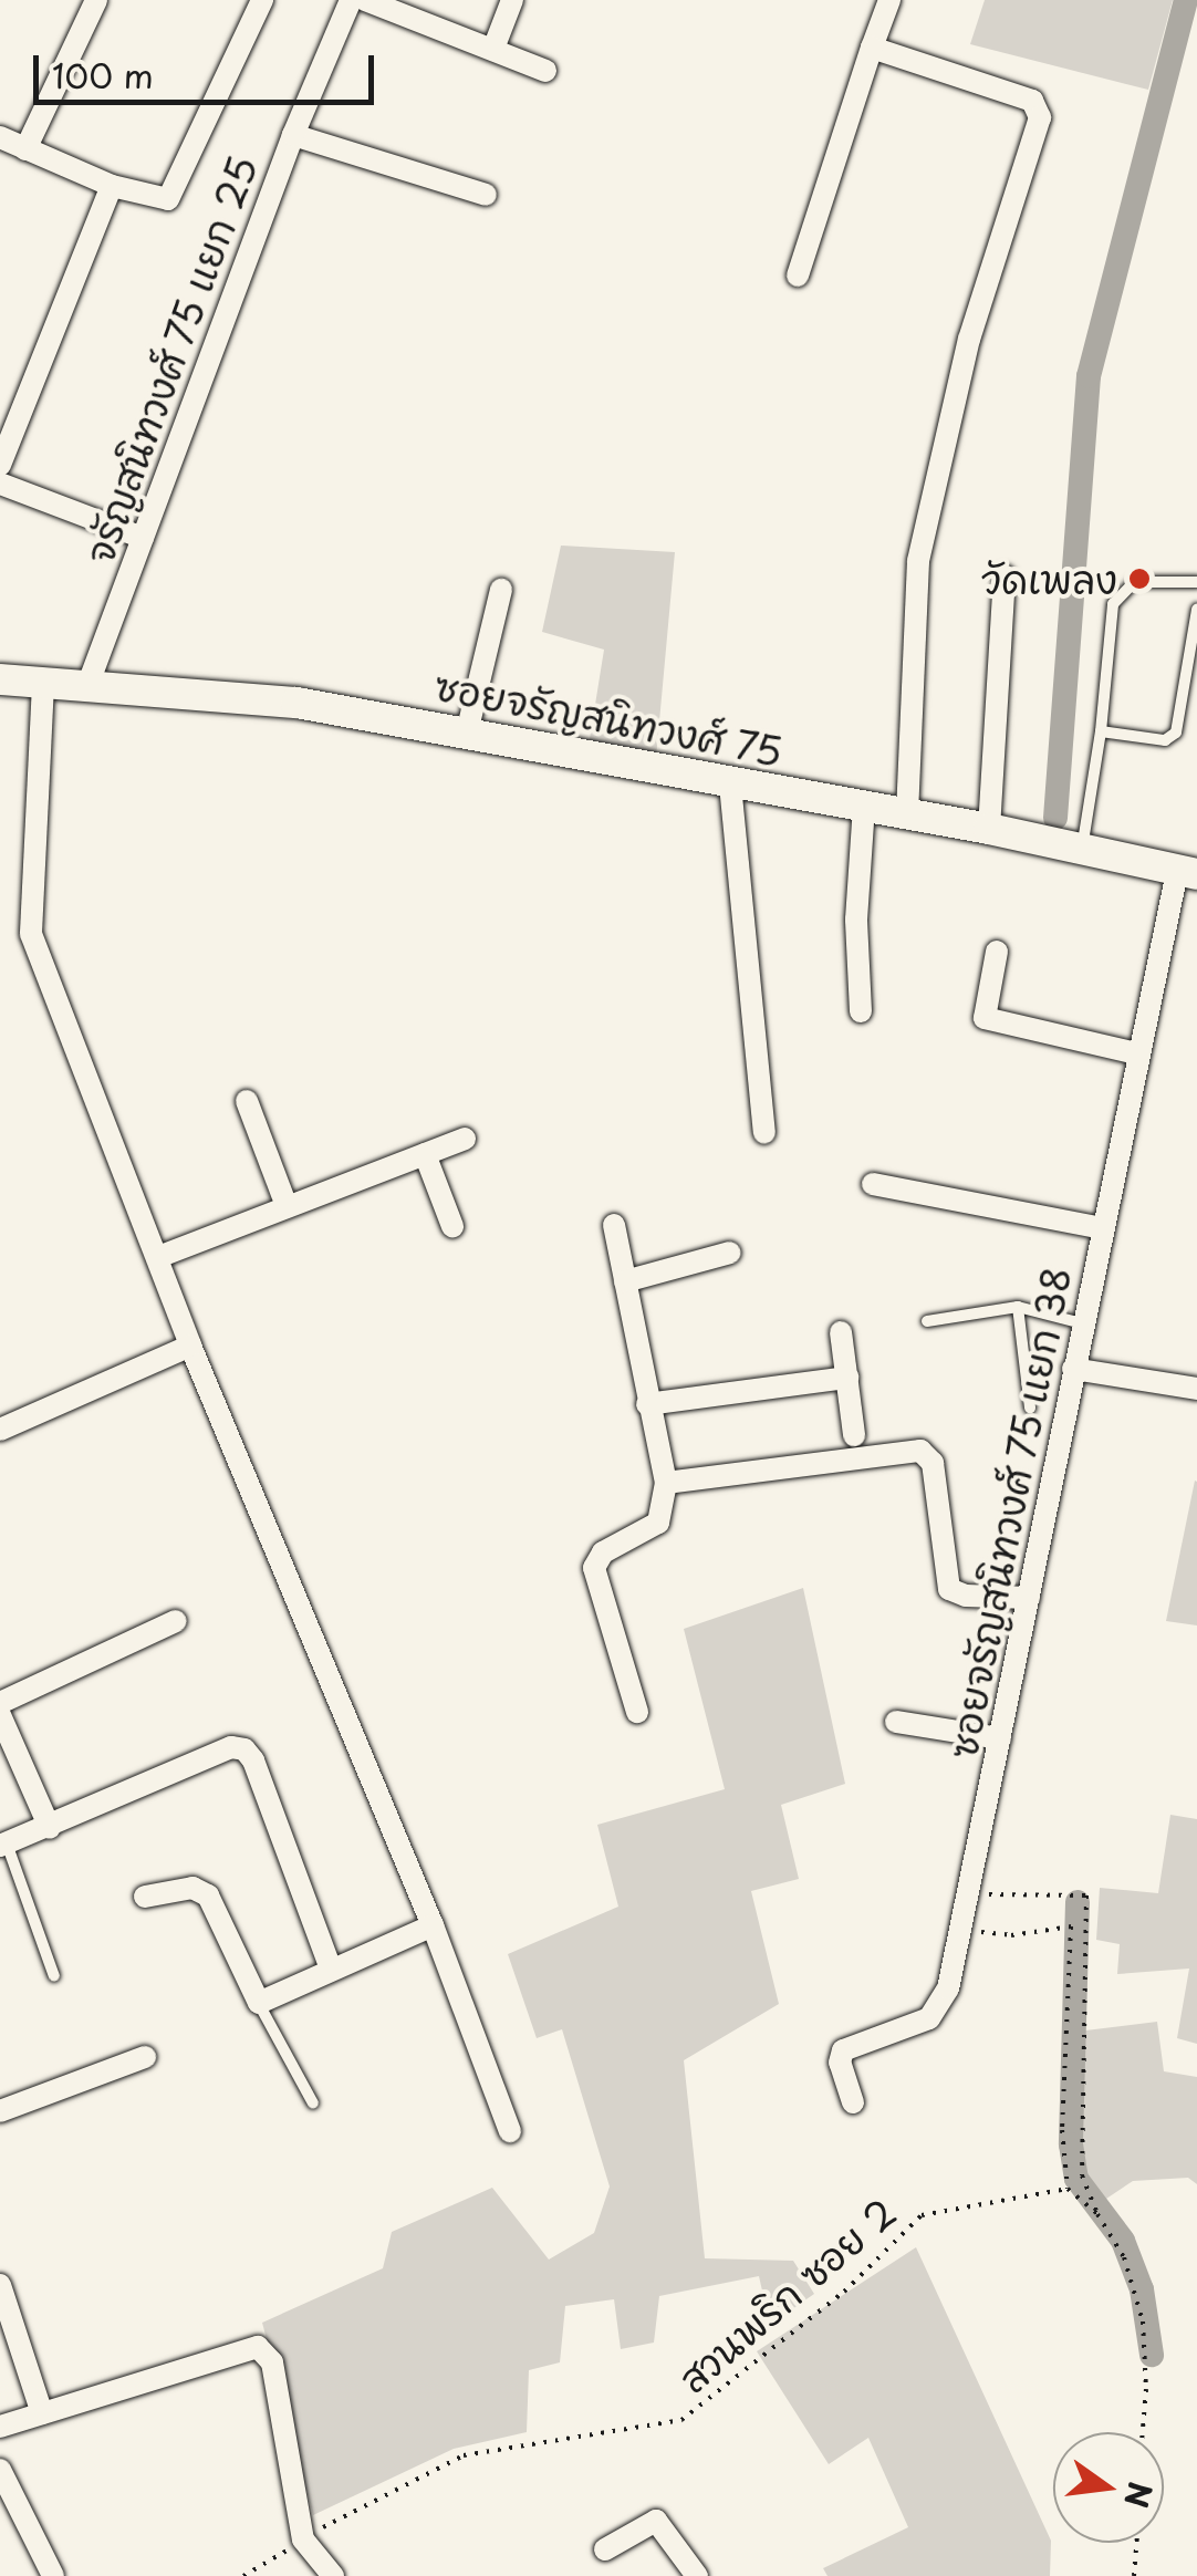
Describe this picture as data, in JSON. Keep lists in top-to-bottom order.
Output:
{
  "streets": {
    "street": ["จรัญสนิทวงศ์ 75 แยก 25", "ซอยจรัญสนิทวงศ์ 75", "ซอยจรัญสนิทวงศ์ 75 แยก 38"],
    "path": ["สวนพริก ซอย 2"]
  },
  "crossings": [
    ["จรัญสนิทวงศ์ 75 แยก 25", "ซอยจรัญสนิทวงศ์ 75"],
    ["ซอยจรัญสนิทวงศ์ 75", "ซอยจรัญสนิทวงศ์ 75 แยก 38"]
  ],
  "places": ["วัดเพลง"],
  "scale_bar": "100 m",
  "north": "right"
}
